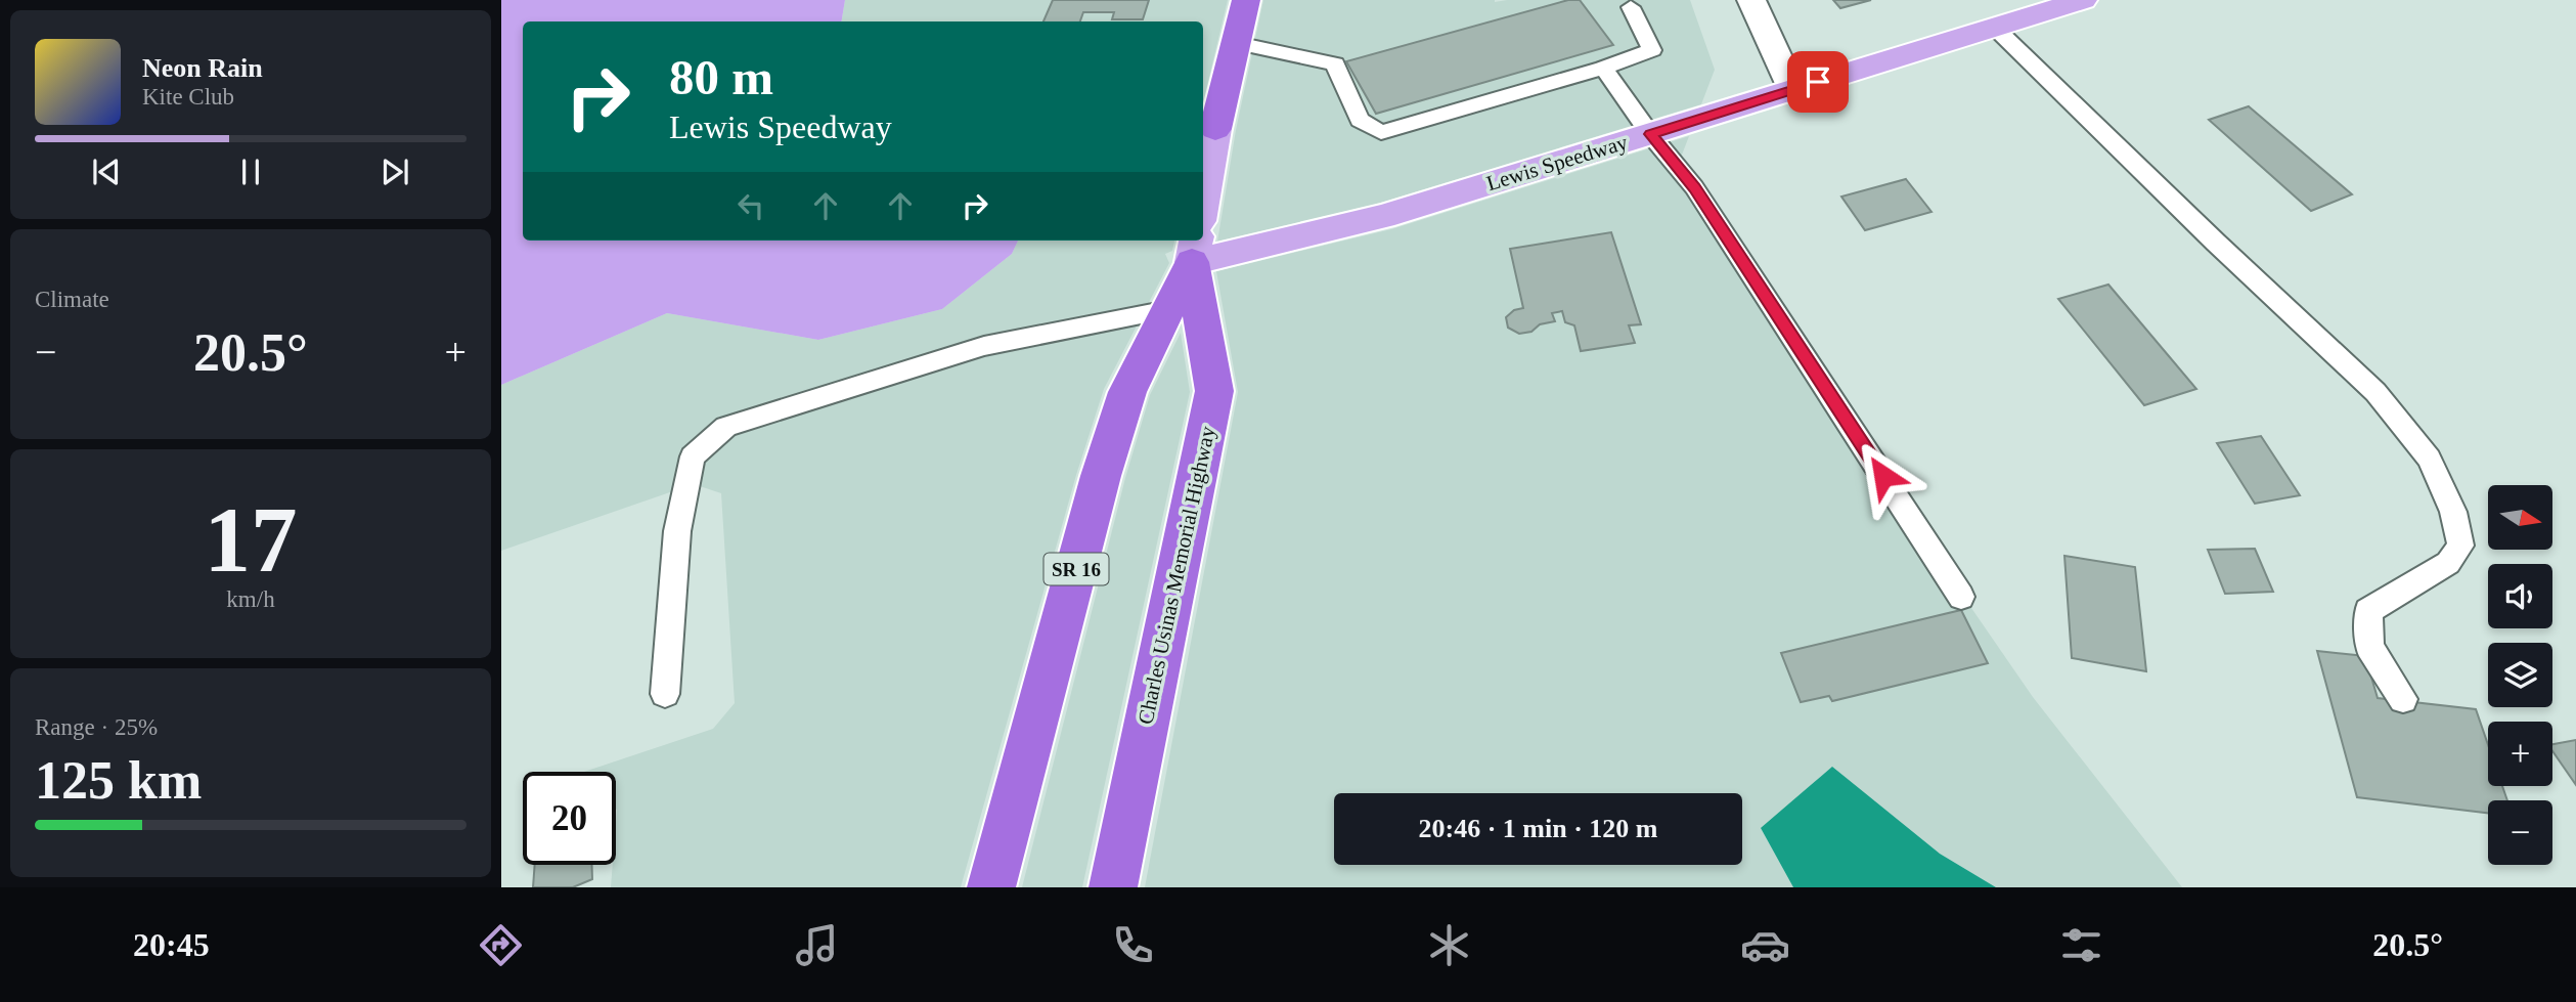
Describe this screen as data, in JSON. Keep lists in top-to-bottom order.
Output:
{
  "streets": {
    "highway": ["SR 16", "Charles Usinas Memorial Highway"],
    "main road": ["Lewis Speedway"]
  },
  "crossings": [
    ["Lewis Speedway", "SR 16"],
    ["Lewis Speedway", "Charles Usinas Memorial Highway"],
    ["SR 16", "Charles Usinas Memorial Highway"]
  ],
  "north": "right",
  "page": {
    "turn": ["80 m", "Lewis Speedway"],
    "song": ["Neon Rain", "Kite Club"],
    "tile": [
      "Climate",
      ["17", "km/h"],
      ["Range · 25%", "125 km"]
    ],
    "heat": ["−", "20.5°", "+"],
    "map_buttons": ["+", "−"],
    "limit": "20",
    "trip": "20:46 · 1 min · 120 m",
    "tabs": ["20:45", "20.5°"]
  }
}
